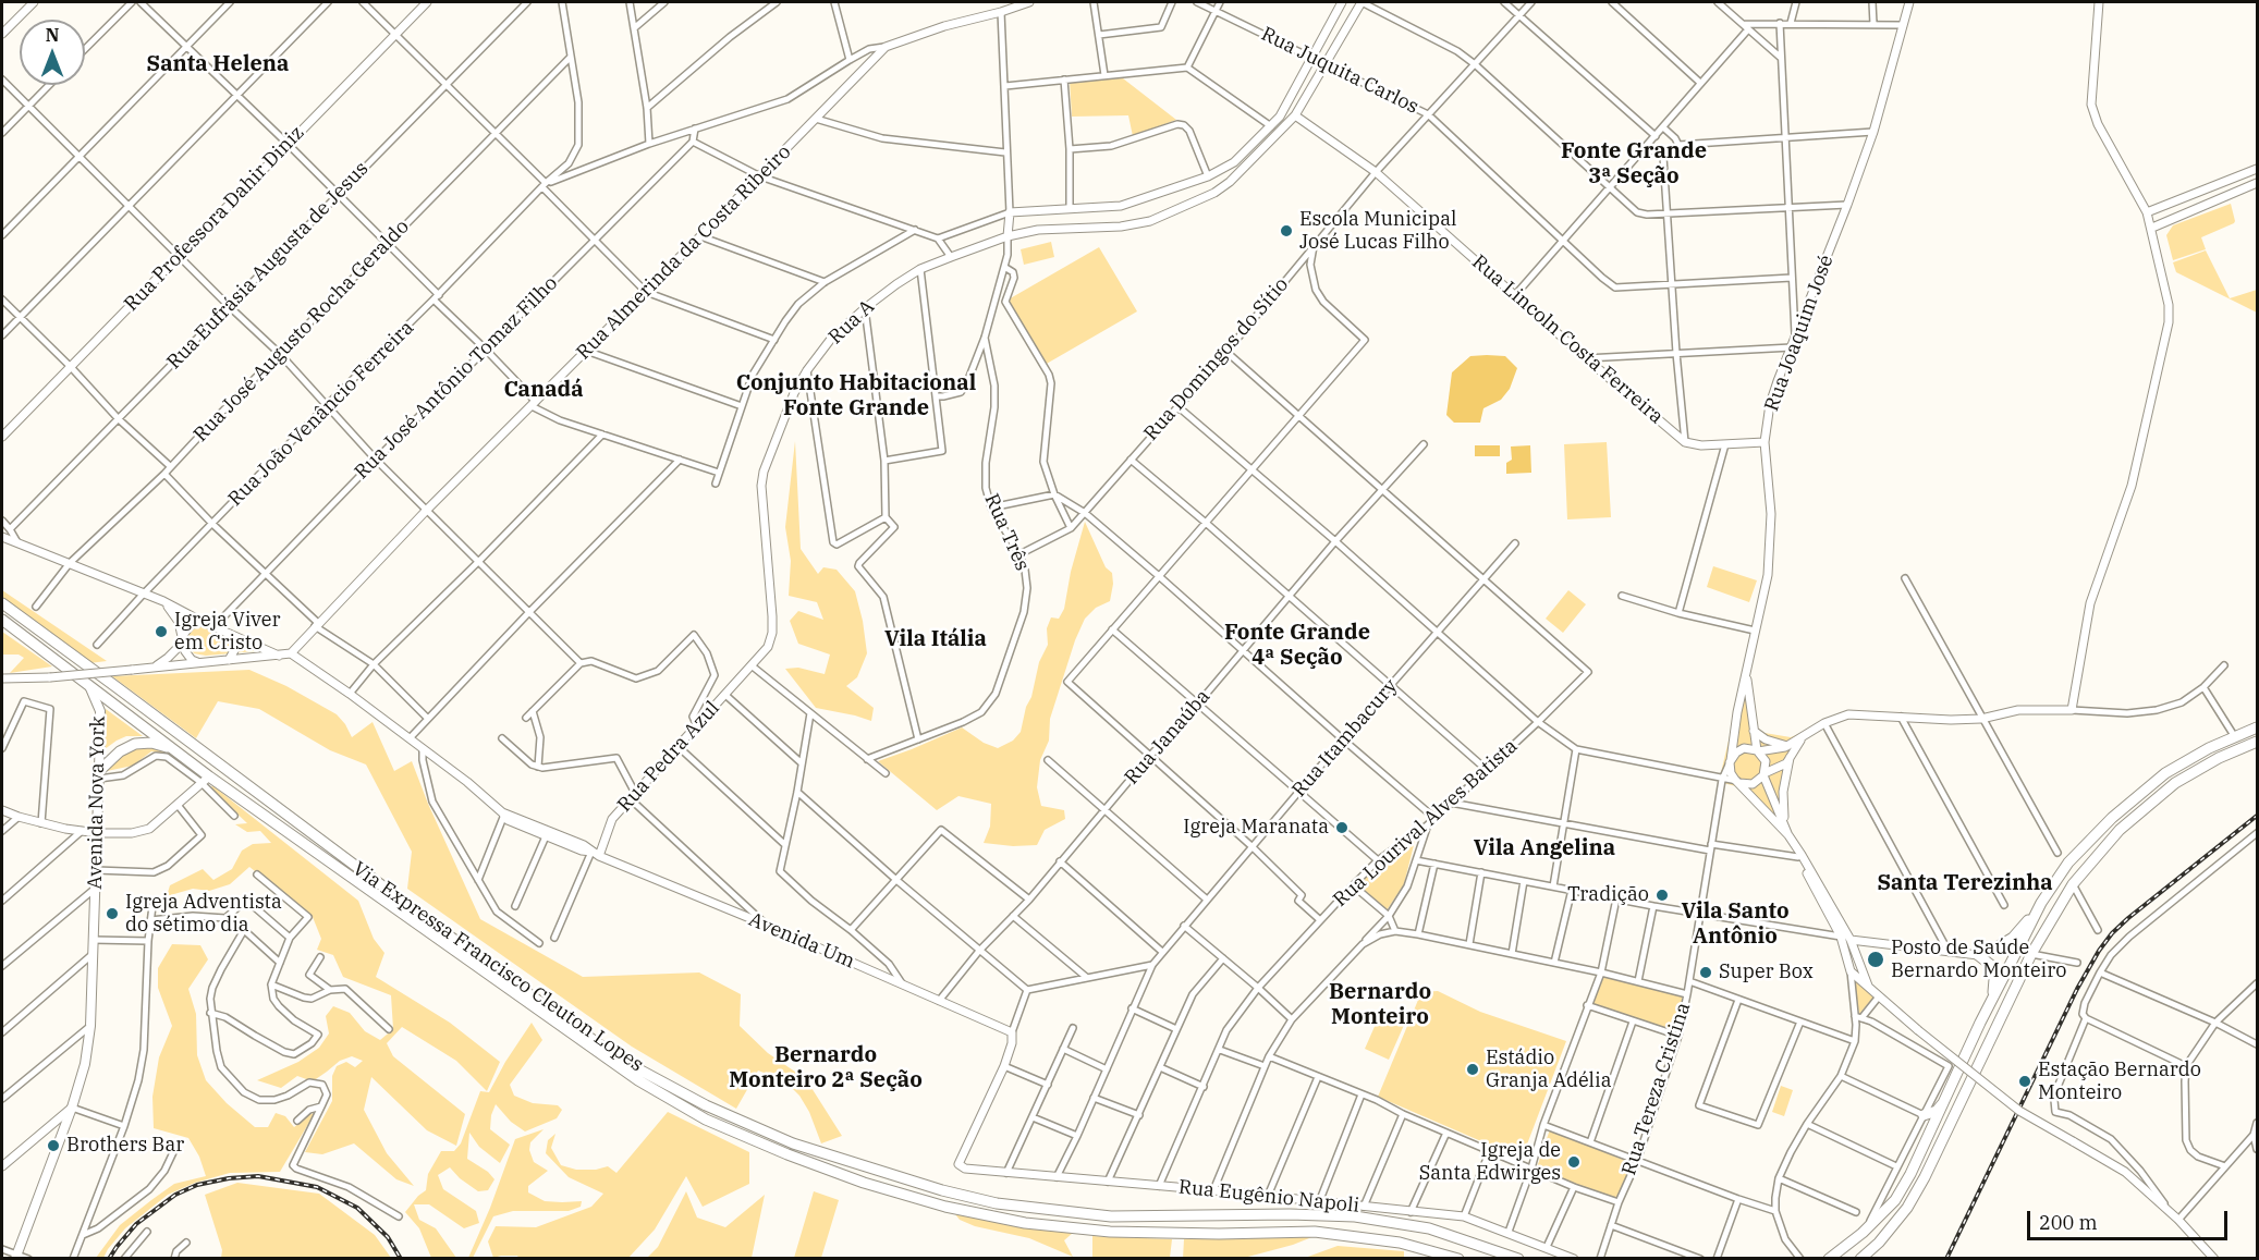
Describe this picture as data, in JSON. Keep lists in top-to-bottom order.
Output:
{
  "streets": {
    "highway": ["Via Expressa Francisco Cleuton Lopes"],
    "main road": ["Avenida Nova York"],
    "street": [
      "Rua Juquita Carlos",
      "Rua Professora Dahir Diniz",
      "Rua Almerinda da Costa Ribeiro",
      "Rua Eufrásia Augusta de Jesus",
      "Rua A",
      "Rua José Augusto Rocha Geraldo",
      "Rua Joaquim José",
      "Rua Lincoln Costa Ferreira",
      "Rua Domingos do Sítio",
      "Rua José Antônio Tomaz Filho",
      "Rua João Venâncio Ferreira",
      "Rua Três",
      "Rua Janaúba",
      "Rua Itambacury",
      "Rua Pedra Azul",
      "Rua Lourival Alves Batista",
      "Avenida Um",
      "Rua Tereza Cristina",
      "Rua Eugênio Napoli"
    ]
  },
  "crossings": [
    ["Rua Juquita Carlos", "Rua A"],
    ["Rua Juquita Carlos", "Rua Domingos do Sítio"],
    ["Rua A", "Rua Lincoln Costa Ferreira"],
    ["Rua A", "Rua Pedra Azul"],
    ["Rua José Augusto Rocha Geraldo", "Rua João Venâncio Ferreira"],
    ["Rua Joaquim José", "Rua Tereza Cristina"],
    ["Rua Lincoln Costa Ferreira", "Rua Domingos do Sítio"],
    ["Rua Janaúba", "Avenida Um"],
    ["Rua Itambacury", "Rua Lourival Alves Batista"],
    ["Rua Itambacury", "Rua Eugênio Napoli"],
    ["Rua Pedra Azul", "Avenida Um"],
    ["Avenida Nova York", "Via Expressa Francisco Cleuton Lopes"],
    ["Rua Lourival Alves Batista", "Rua Eugênio Napoli"]
  ],
  "districts": [
    "Santa Helena",
    "Fonte Grande 3ª Seção",
    "Conjunto Habitacional Fonte Grande",
    "Canadá",
    "Fonte Grande 4ª Seção",
    "Vila Itália",
    "Vila Angelina",
    "Santa Terezinha",
    "Vila Santo Antônio",
    "Bernardo Monteiro",
    "Bernardo Monteiro 2ª Seção"
  ],
  "places": [
    "Escola Municipal José Lucas Filho",
    "Igreja Viver em Cristo",
    "Igreja Maranata",
    "Tradição",
    "Igreja Adventista do sétimo dia",
    "Posto de Saúde Bernardo Monteiro",
    "Super Box",
    "Estádio Granja Adélia",
    "Estação Bernardo Monteiro",
    "Brothers Bar",
    "Igreja de Santa Edwirges"
  ],
  "scale_bar": "200 m",
  "north": "top"
}
